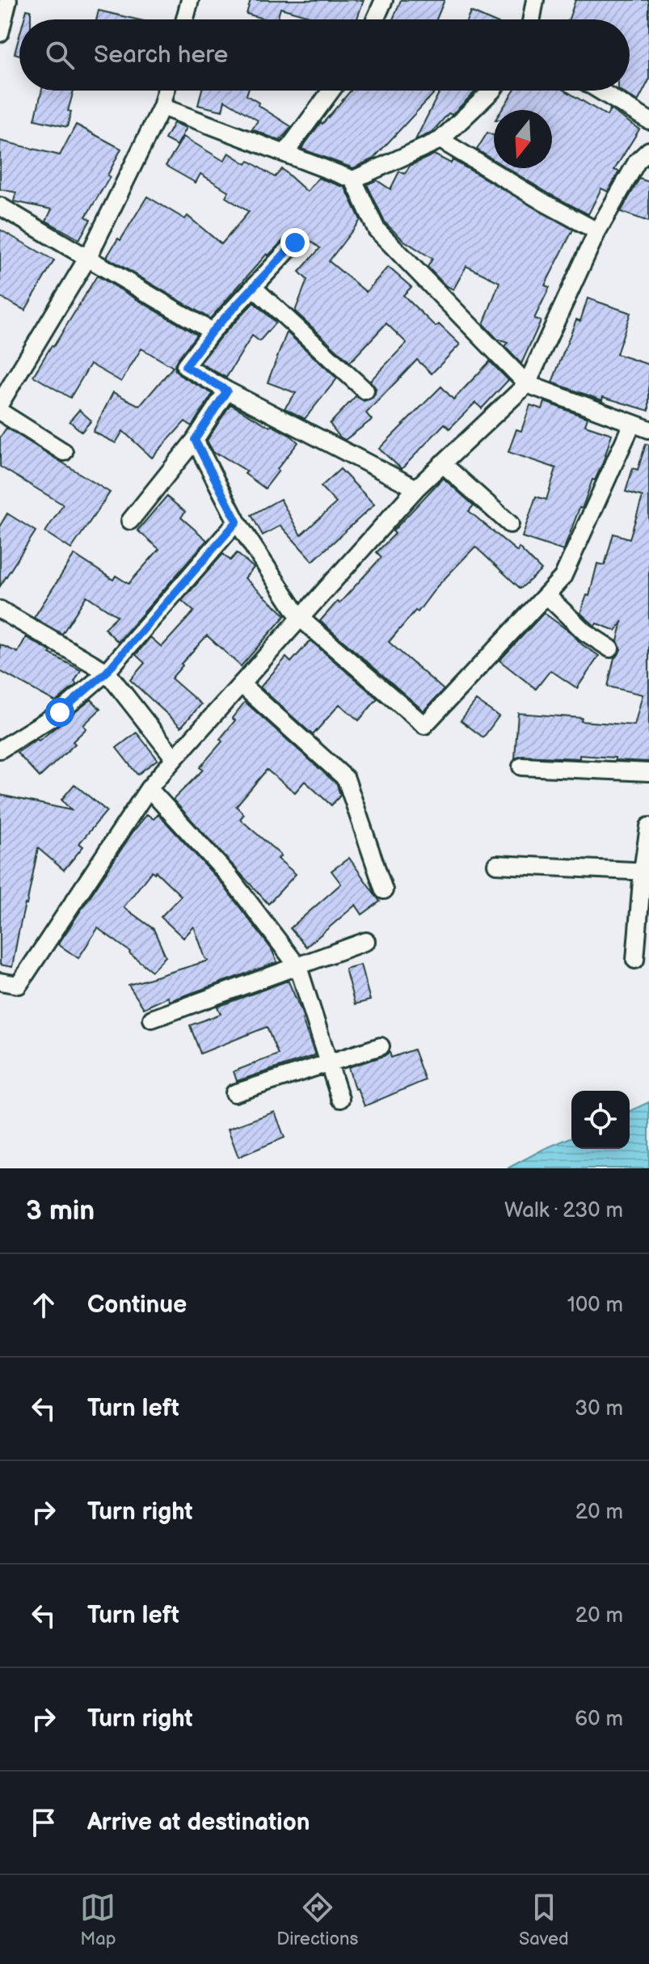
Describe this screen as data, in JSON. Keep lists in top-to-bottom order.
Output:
{
  "north": "bottom",
  "page": {
    "search": "Search here",
    "heading": ["3 min", "Walk · 230 m"],
    "list": [
      ["Continue", "100 m"],
      ["Turn left", "30 m"],
      ["Turn right", "20 m"],
      ["Turn left", "20 m"],
      ["Turn right", "60 m"],
      "Arrive at destination"
    ],
    "nav": ["Map", "Directions", "Saved"]
  }
}
